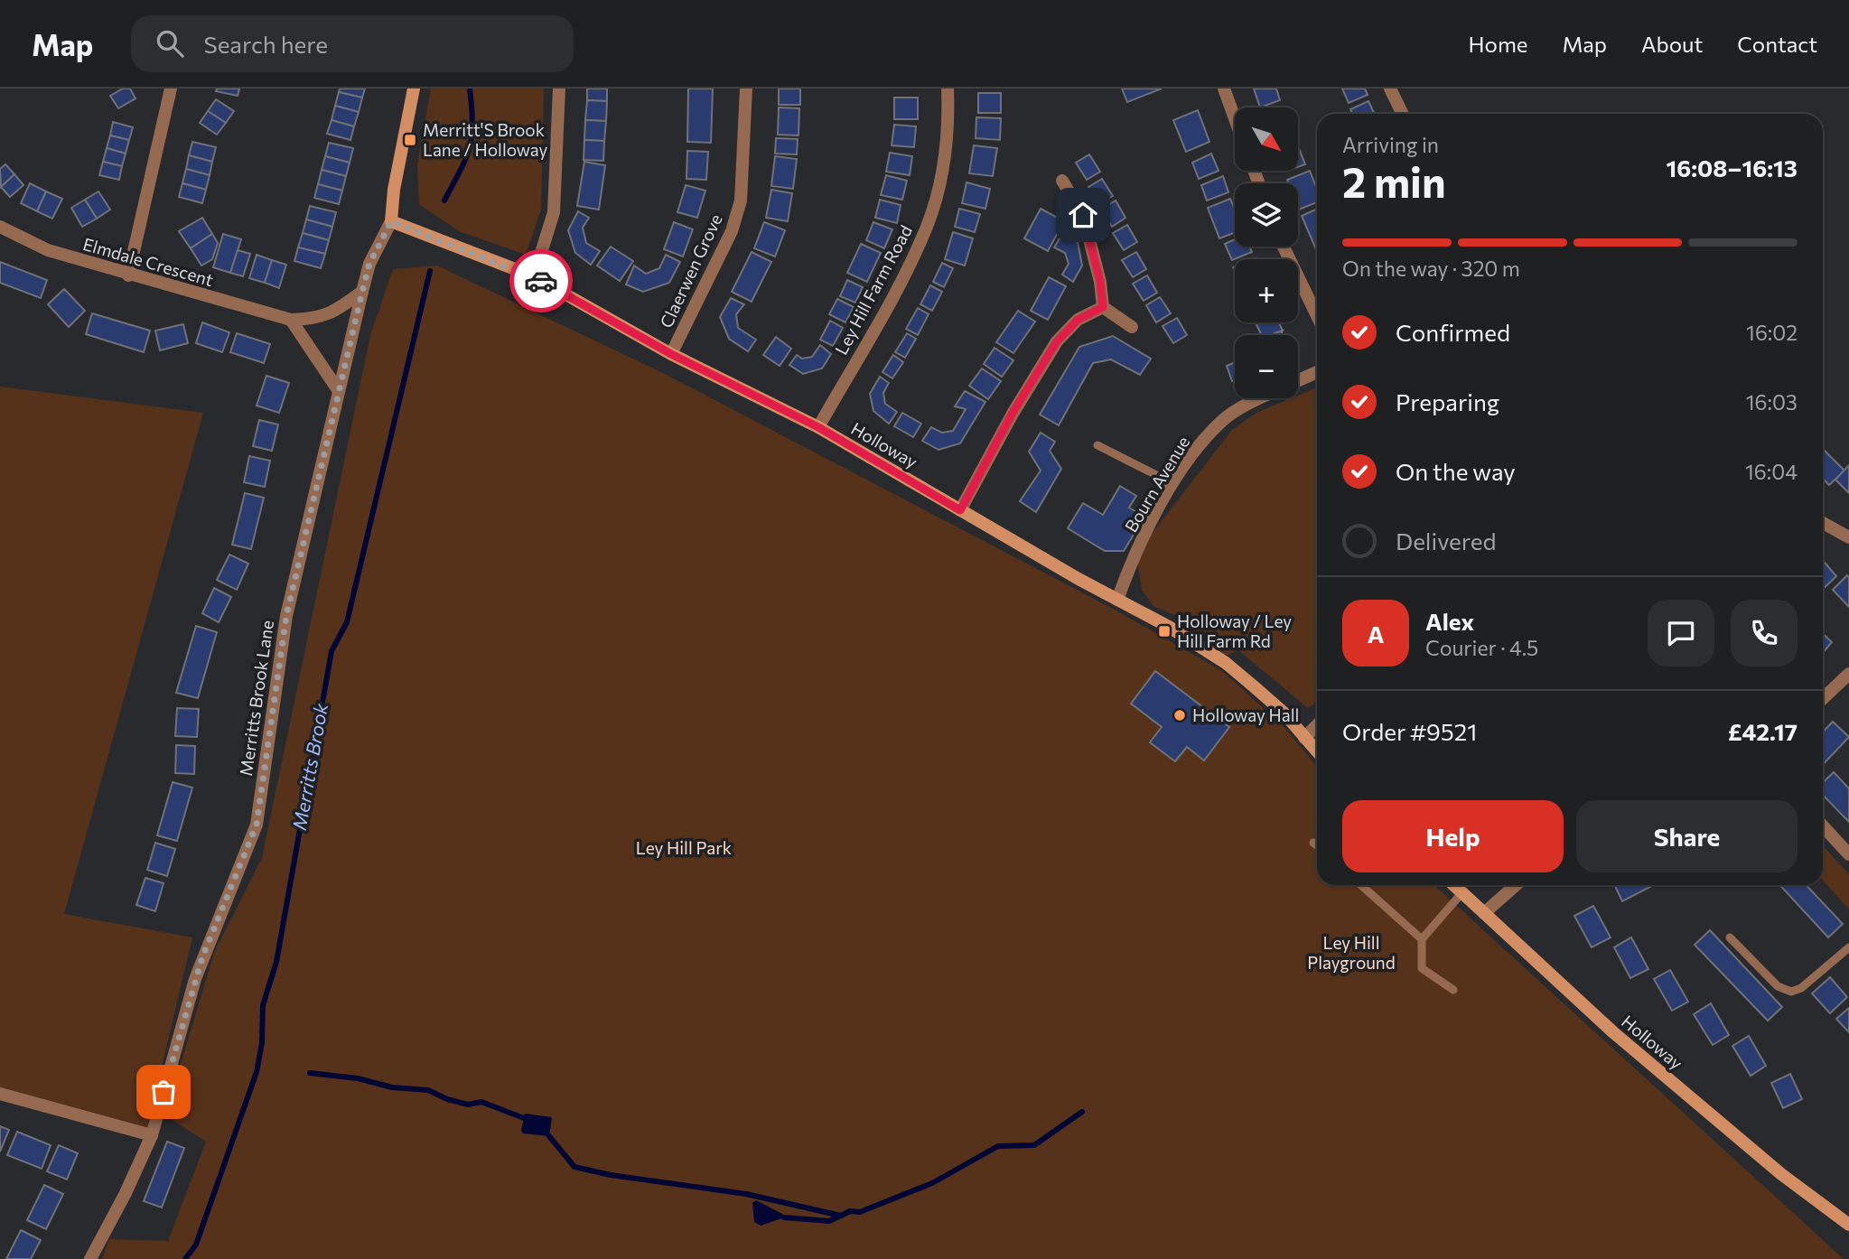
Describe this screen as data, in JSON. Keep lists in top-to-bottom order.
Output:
{
  "streets": {
    "street": [
      "Elmdale Crescent",
      "Claerwen Grove",
      "Ley Hill Farm Road",
      "Holloway",
      "Bourn Avenue",
      "Merritts Brook Lane"
    ]
  },
  "crossings": [
    ["Elmdale Crescent", "Merritts Brook Lane"],
    ["Claerwen Grove", "Holloway"],
    ["Ley Hill Farm Road", "Holloway"],
    ["Holloway", "Bourn Avenue"],
    ["Holloway", "Merritts Brook Lane"]
  ],
  "water": ["Merritts Brook"],
  "parks": ["Ley Hill Park", "Ley Hill Playground"],
  "places": {
    "transit": ["Merritt'S Brook Lane / Holloway", "Holloway / Ley Hill Farm Rd"],
    "other": ["Holloway Hall"]
  },
  "north": "bottom right",
  "page": {
    "header": "Map",
    "search": "Search here",
    "nav": [
      "Home",
      "Map",
      "About",
      "Contact"
    ],
    "map_buttons": ["+", "−"],
    "heading": ["2 min", "Arriving in", "16:08–16:13"],
    "panel": [
      "Alex",
      "Courier · 4.5",
      "Order #9521",
      "£42.17"
    ],
    "bar": "On the way · 320 m",
    "list": [
      ["Confirmed", "16:02"],
      ["Preparing", "16:03"],
      ["On the way", "16:04"],
      "Delivered"
    ],
    "round": "A",
    "buttons": ["Help", "Share"]
  }
}
